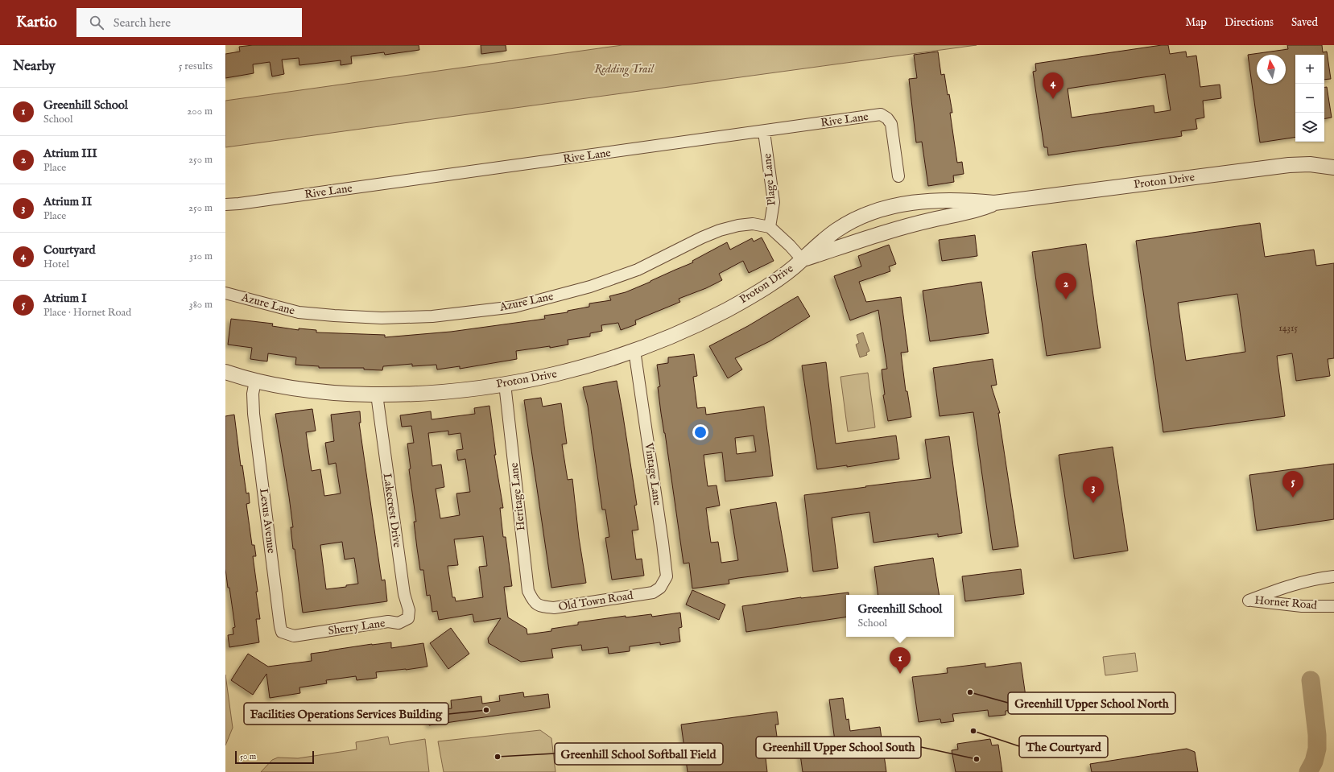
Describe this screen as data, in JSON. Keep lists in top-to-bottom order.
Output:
{
  "streets": {
    "street": [
      "Rive Lane",
      "Plage Lane",
      "Proton Drive",
      "Azure Lane",
      "Vintage Lane",
      "Heritage Lane",
      "Lakecrest Drive",
      "Lexus Avenue",
      "Old Town Road",
      "Hornet Road",
      "Sherry Lane"
    ]
  },
  "crossings": [
    ["Rive Lane", "Plage Lane"],
    ["Plage Lane", "Azure Lane"],
    ["Proton Drive", "Vintage Lane"],
    ["Proton Drive", "Heritage Lane"],
    ["Proton Drive", "Lakecrest Drive"],
    ["Proton Drive", "Lexus Avenue"],
    ["Vintage Lane", "Old Town Road"],
    ["Heritage Lane", "Old Town Road"],
    ["Lakecrest Drive", "Sherry Lane"],
    ["Lexus Avenue", "Sherry Lane"]
  ],
  "parks": ["Redding Trail"],
  "places": [
    "Greenhill Upper School North",
    "Facilities Operations Services Building",
    "The Courtyard",
    "Greenhill School Softball Field",
    "Greenhill Upper School South"
  ],
  "house_numbers": ["14315"],
  "scale_bar": "50 m",
  "north": "top",
  "page": {
    "header": "Kartio",
    "search": "Search here",
    "nav": ["Map", "Directions", "Saved"],
    "heading": ["Nearby", "5 results"],
    "map_buttons": ["+", "−"],
    "pins": [
      "4",
      "2",
      "5",
      "3",
      "1"
    ],
    "list": [
      {
        "mark": "1",
        "name": "Greenhill School",
        "note": "School",
        "value": "200 m"
      },
      {
        "mark": "2",
        "name": "Atrium III",
        "note": "Place",
        "value": "250 m"
      },
      {
        "mark": "3",
        "name": "Atrium II",
        "note": "Place",
        "value": "250 m"
      },
      {
        "mark": "4",
        "name": "Courtyard",
        "note": "Hotel",
        "value": "310 m"
      },
      {
        "mark": "5",
        "name": "Atrium I",
        "note": "Place · Hornet Road",
        "value": "380 m"
      }
    ],
    "popup": ["Greenhill School", "School"],
    "scale": "50 m"
  }
}
